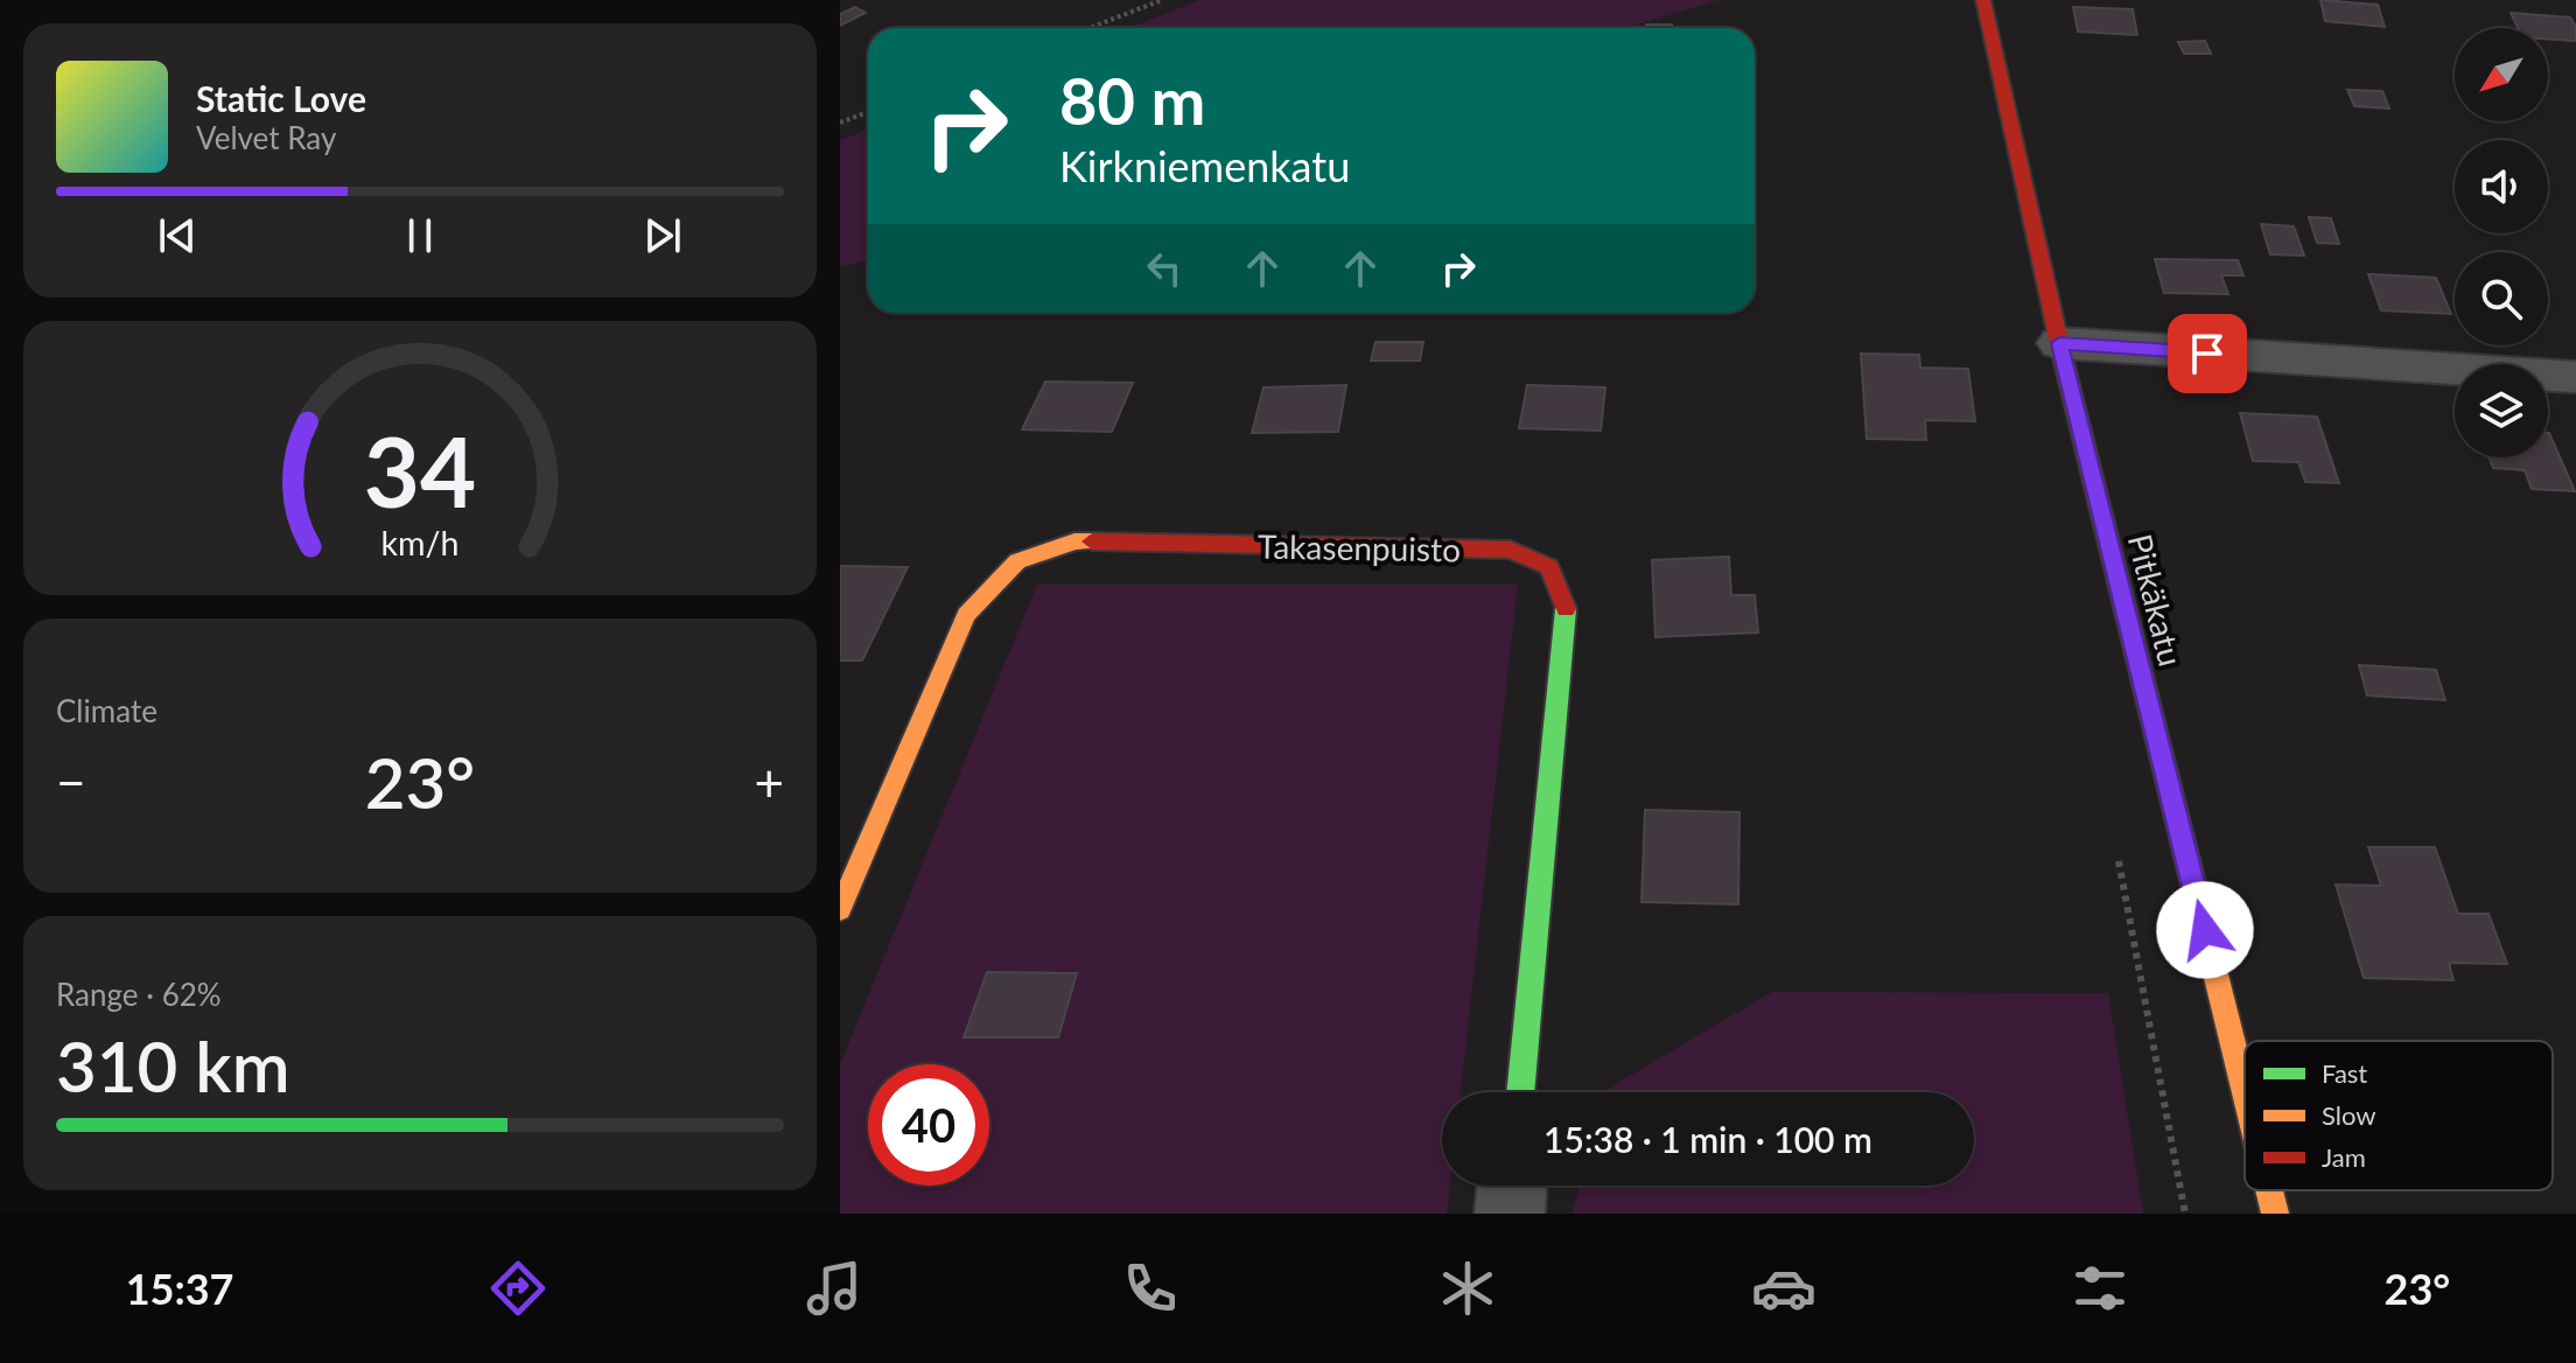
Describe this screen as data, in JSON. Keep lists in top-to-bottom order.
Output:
{
  "streets": {
    "street": ["Takasenpuisto", "Pitkäkatu"]
  },
  "legend": ["Fast", "Slow", "Jam"],
  "north": "bottom left",
  "page": {
    "turn": ["80 m", "Kirkniemenkatu"],
    "song": ["Static Love", "Velvet Ray"],
    "tile": [
      "Climate",
      ["Range · 62%", "310 km"]
    ],
    "heat": ["−", "23°", "+"],
    "limit": "40",
    "trip": "15:38 · 1 min · 100 m",
    "tabs": ["15:37", "23°"],
    "gauge": ["34", "km/h"]
  }
}
